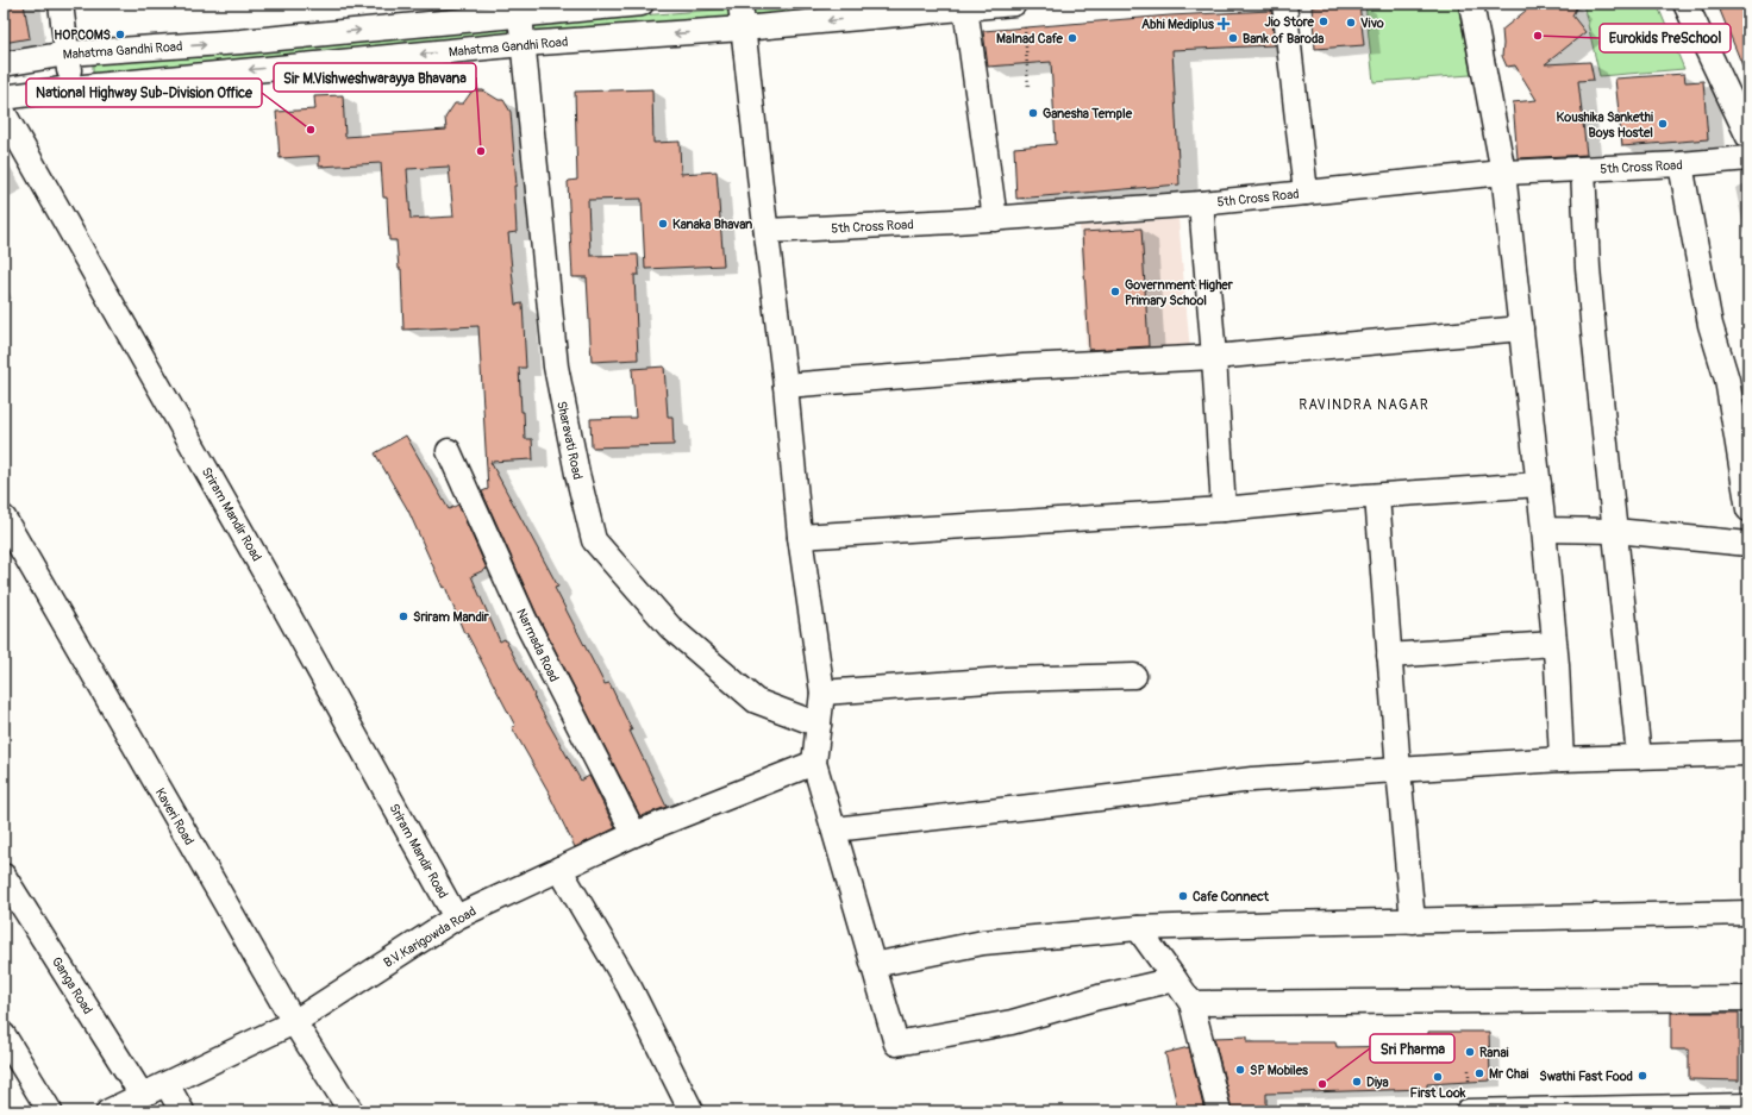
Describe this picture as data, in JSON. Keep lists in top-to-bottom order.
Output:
{
  "streets": {
    "street": [
      "Mahatma Gandhi Road",
      "5th Cross Road",
      "Sharavati Road",
      "Sriram Mandir Road",
      "Narmada Road",
      "Kaveri Road",
      "B.V.Karigowda Road",
      "Ganga Road"
    ]
  },
  "crossings": [
    ["Mahatma Gandhi Road", "Sharavati Road"],
    ["Sriram Mandir Road", "B.V.Karigowda Road"],
    ["Narmada Road", "B.V.Karigowda Road"],
    ["Kaveri Road", "B.V.Karigowda Road"],
    ["B.V.Karigowda Road", "Ganga Road"]
  ],
  "districts": ["RAVINDRA NAGAR"],
  "places": {
    "other": [
      "Jio Store",
      "Vivo",
      "HOPCOMS",
      "Eurokids PreSchool",
      "Malnad Cafe",
      "Bank of Baroda",
      "Ganesha Temple",
      "Koushika Sankethi Boys Hostel",
      "National Highway Sub-Division Office",
      "Sir M.Vishweshwarayya Bhavana",
      "Kanaka Bhavan",
      "Government Higher Primary School",
      "Sriram Mandir",
      "Cafe Connect",
      "Ranai",
      "SP Mobiles",
      "Mr Chai",
      "Swathi Fast Food",
      "First Look",
      "Diya",
      "Sri Pharma"
    ],
    "health": ["Abhi Mediplus"]
  }
}
